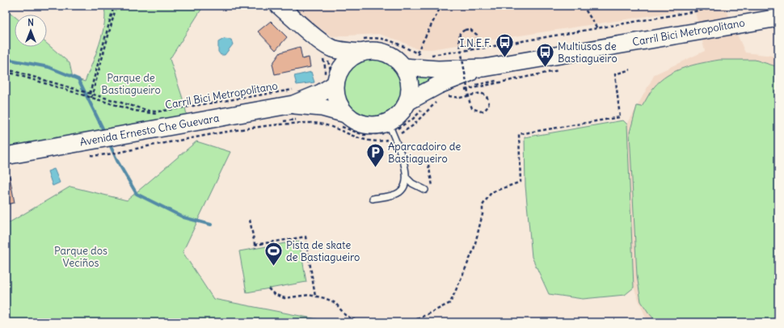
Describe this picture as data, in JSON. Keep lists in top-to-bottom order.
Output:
{
  "streets": {
    "main road": ["Avenida Ernesto Che Guevara"],
    "path": ["Carril Bici Metropolitano"]
  },
  "crossings": [
    ["Carril Bici Metropolitano", "Avenida Ernesto Che Guevara"]
  ],
  "parks": ["Parque de Bastiagueiro", "Parque dos Veciños"],
  "places": {
    "bus stop": ["I.N.E.F.", "Multiusos de Bastiagueiro"],
    "parking": ["Aparcadoiro de Bastiagueiro"],
    "sports": ["Pista de skate de Bastiagueiro"]
  },
  "north": "top"
}
